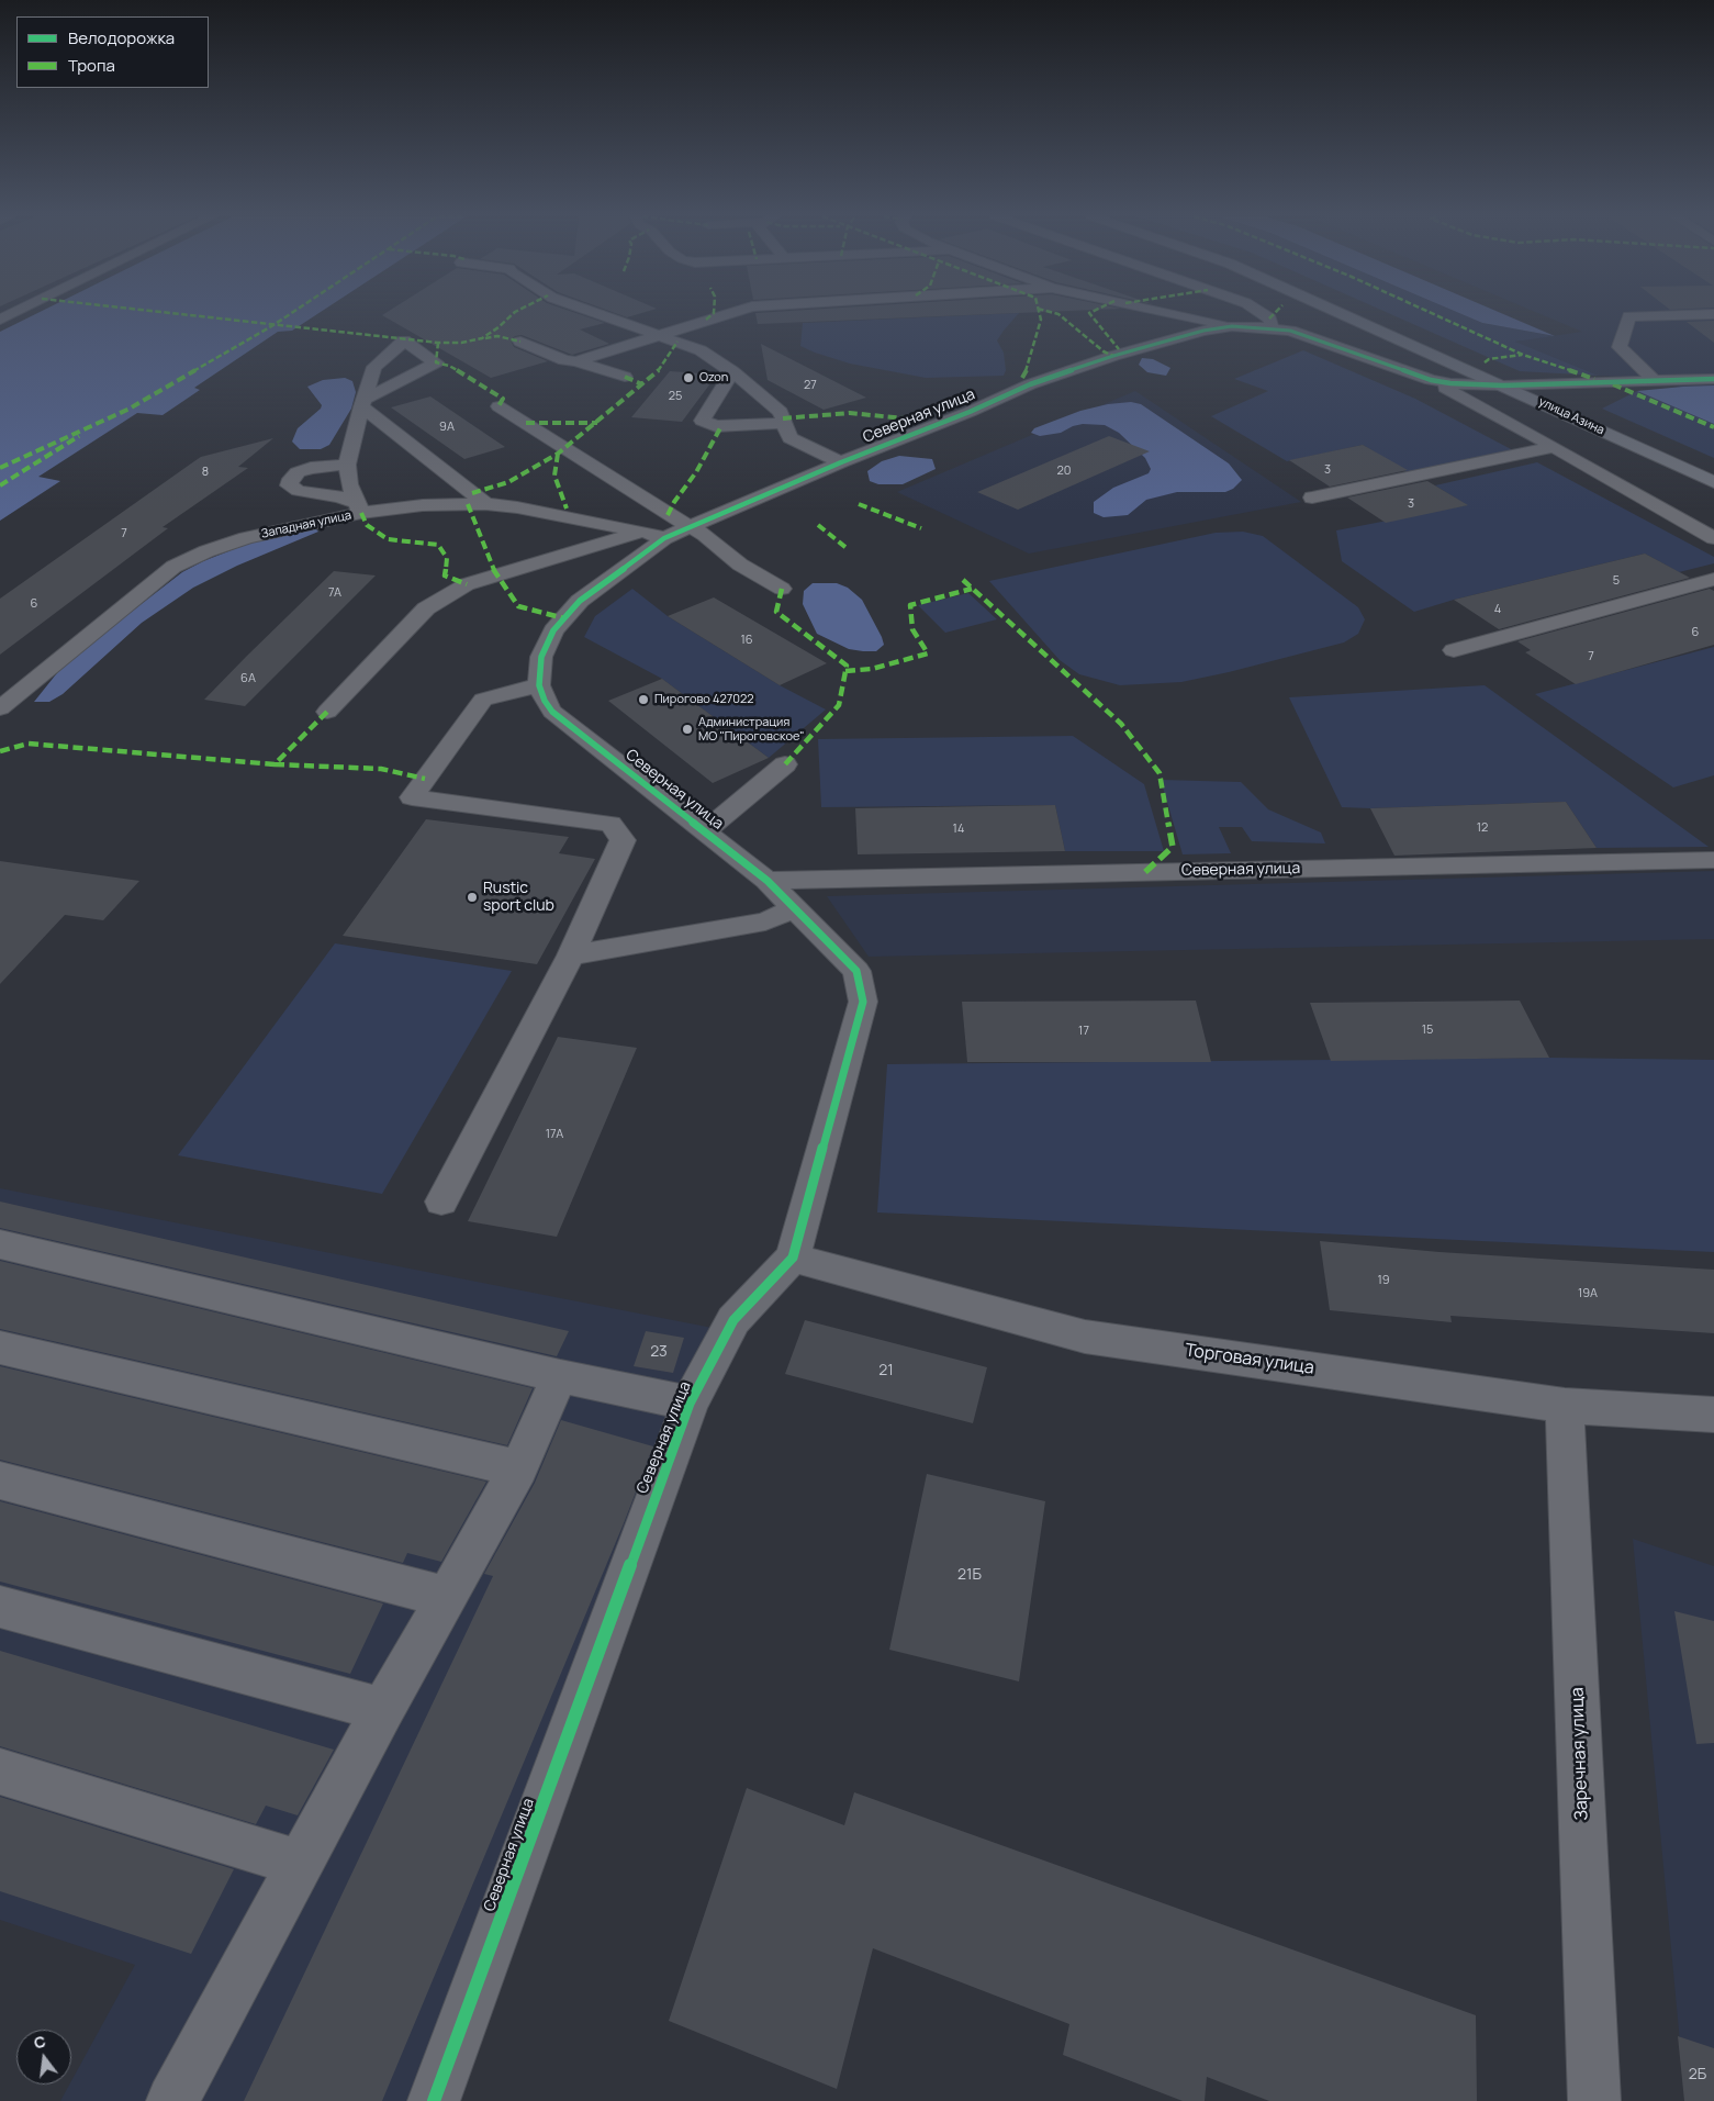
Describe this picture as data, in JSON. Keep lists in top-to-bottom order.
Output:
{
  "streets": {
    "main road": ["улица Азина"],
    "street": [
      "Северная улица",
      "Западная улица",
      "Торговая улица",
      "Заречная улица"
    ]
  },
  "crossings": [
    ["Северная улица", "улица Азина"],
    ["Северная улица", "Западная улица"],
    ["Северная улица", "Торговая улица"],
    ["Торговая улица", "Заречная улица"]
  ],
  "places": [
    "Ozon",
    "Пирогово 427022",
    "Администрация МО \"Пироговское\"",
    "Rustic sport club"
  ],
  "house_numbers": [
    "27",
    "25",
    "9А",
    "3",
    "20",
    "8",
    "3",
    "7",
    "5",
    "7А",
    "6",
    "4",
    "6",
    "16",
    "7",
    "6А",
    "12",
    "14",
    "15",
    "17",
    "17А",
    "19",
    "19А",
    "23",
    "21",
    "21Б",
    "2Б"
  ],
  "legend": ["Велодорожка", "Тропа"],
  "north": "top"
}
